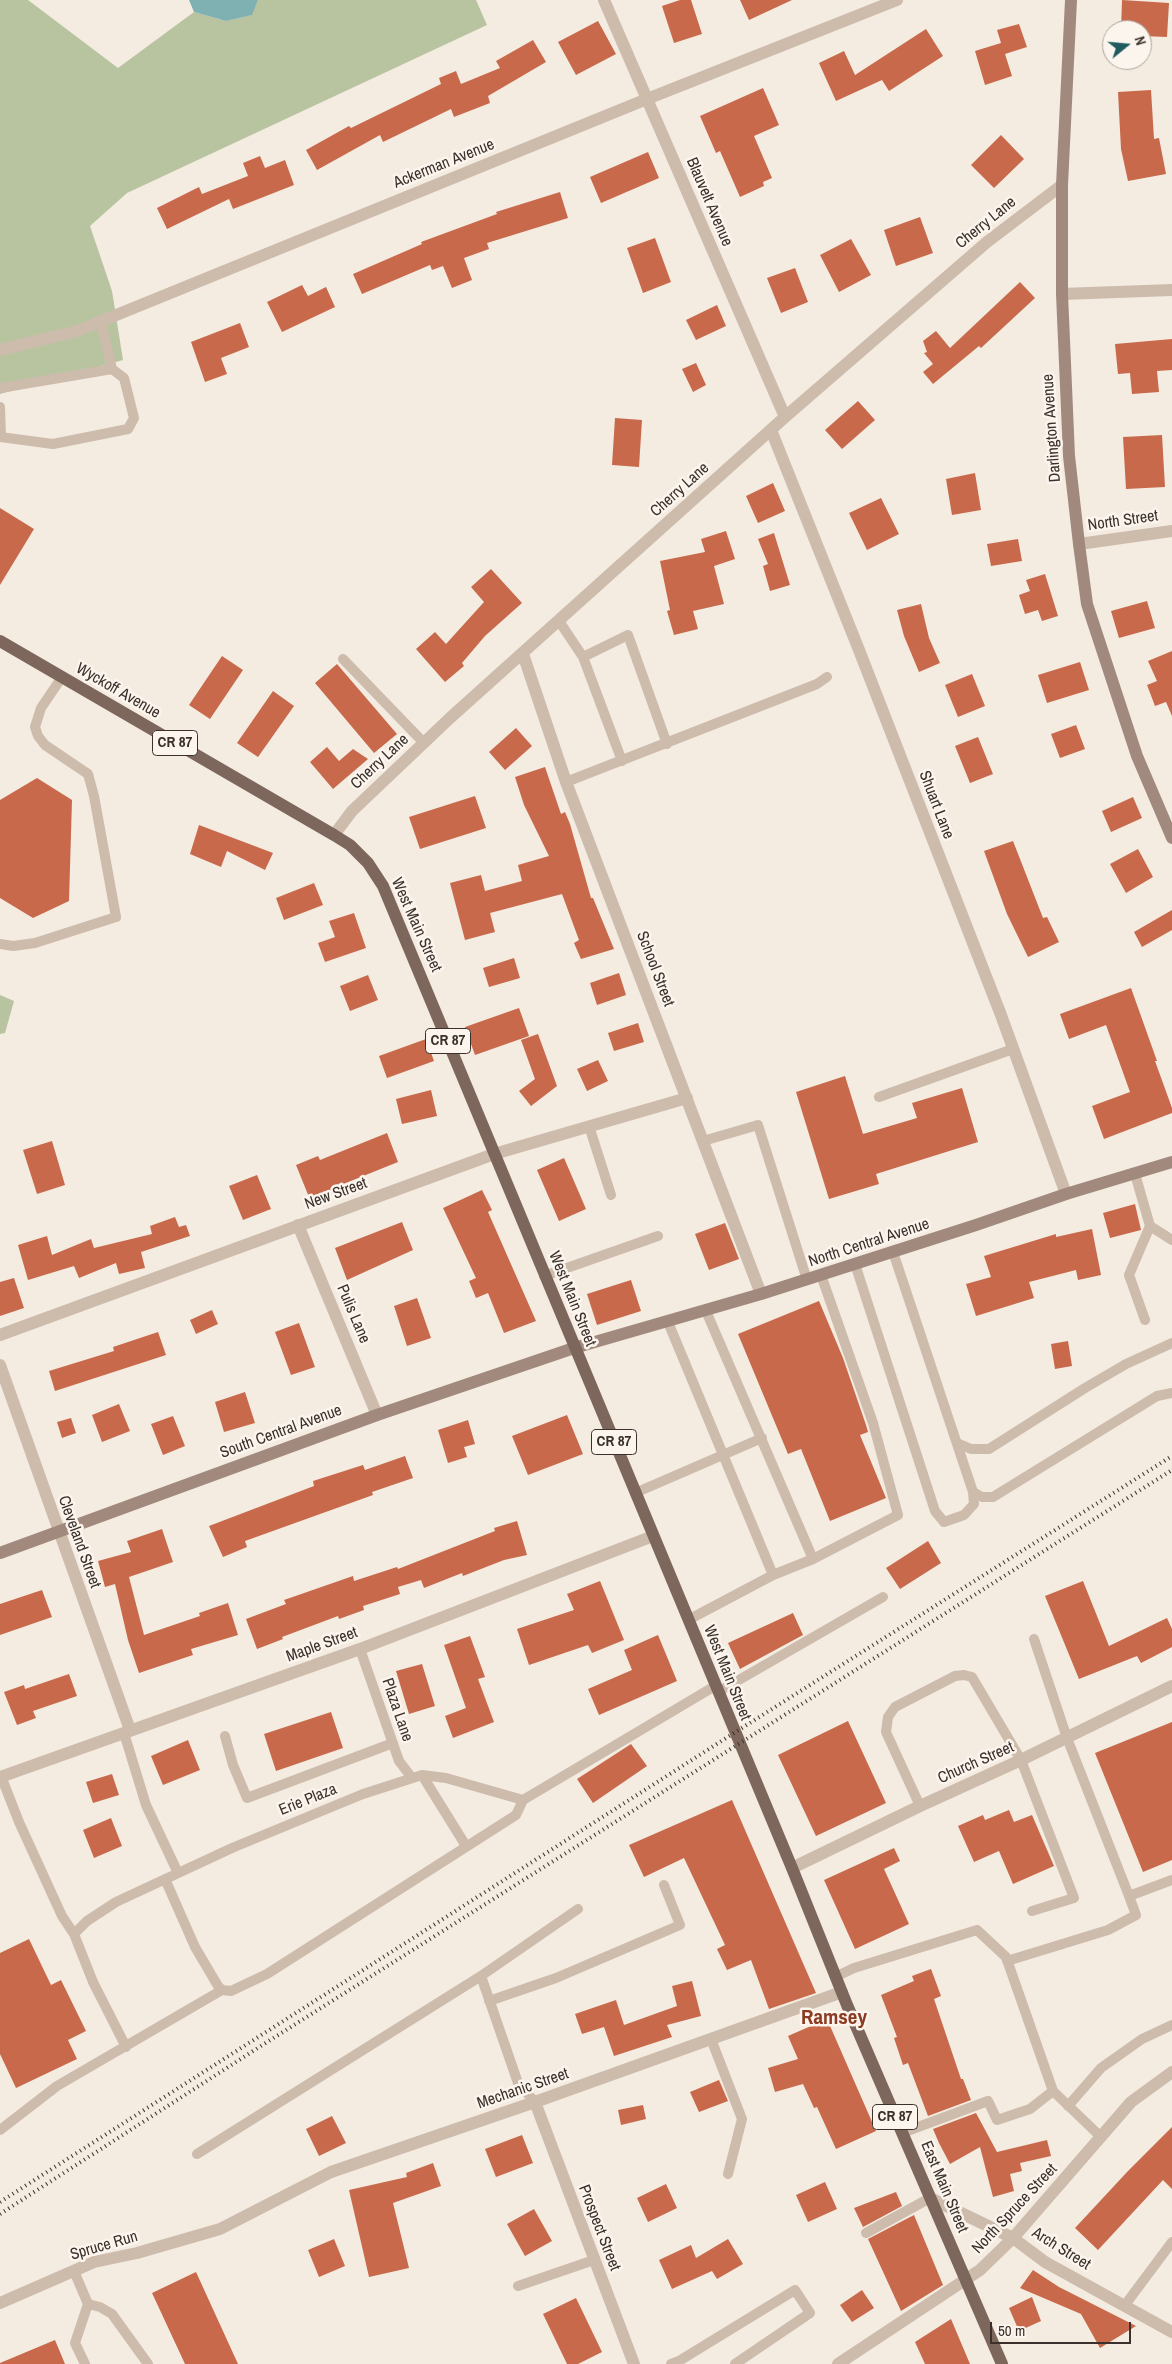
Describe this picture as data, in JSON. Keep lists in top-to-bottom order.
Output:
{
  "streets": {
    "main road": [
      "Darlington Avenue",
      "Wyckoff Avenue",
      "CR 87",
      "West Main Street",
      "North Central Avenue",
      "South Central Avenue",
      "East Main Street"
    ],
    "street": [
      "Ackerman Avenue",
      "Blauvelt Avenue",
      "Cherry Lane",
      "North Street",
      "Shuart Lane",
      "School Street",
      "New Street",
      "Pulis Lane",
      "Cleveland Street",
      "Maple Street",
      "Church Street",
      "Mechanic Street",
      "North Spruce Street",
      "Prospect Street",
      "Spruce Run",
      "Arch Street"
    ],
    "lane": ["Plaza Lane", "Erie Plaza"]
  },
  "crossings": [
    ["Ackerman Avenue", "Blauvelt Avenue"],
    ["Blauvelt Avenue", "Cherry Lane"],
    ["Cherry Lane", "Darlington Avenue"],
    ["Cherry Lane", "Wyckoff Avenue"],
    ["Cherry Lane", "Shuart Lane"],
    ["Cherry Lane", "School Street"],
    ["Darlington Avenue", "North Street"],
    ["Wyckoff Avenue", "West Main Street"],
    ["Shuart Lane", "North Central Avenue"],
    ["West Main Street", "New Street"],
    ["West Main Street", "North Central Avenue"],
    ["West Main Street", "South Central Avenue"],
    ["West Main Street", "Maple Street"],
    ["West Main Street", "East Main Street"],
    ["School Street", "New Street"],
    ["School Street", "North Central Avenue"],
    ["New Street", "Pulis Lane"],
    ["North Central Avenue", "South Central Avenue"],
    ["Pulis Lane", "South Central Avenue"],
    ["South Central Avenue", "Cleveland Street"],
    ["Cleveland Street", "Maple Street"],
    ["Cleveland Street", "Erie Plaza"],
    ["Maple Street", "Plaza Lane"],
    ["Plaza Lane", "Erie Plaza"],
    ["Church Street", "East Main Street"],
    ["Mechanic Street", "East Main Street"],
    ["Mechanic Street", "Prospect Street"],
    ["Mechanic Street", "Spruce Run"],
    ["East Main Street", "North Spruce Street"],
    ["East Main Street", "Arch Street"],
    ["North Spruce Street", "Arch Street"]
  ],
  "districts": ["Ramsey"],
  "scale_bar": "50 m",
  "north": "right"
}
